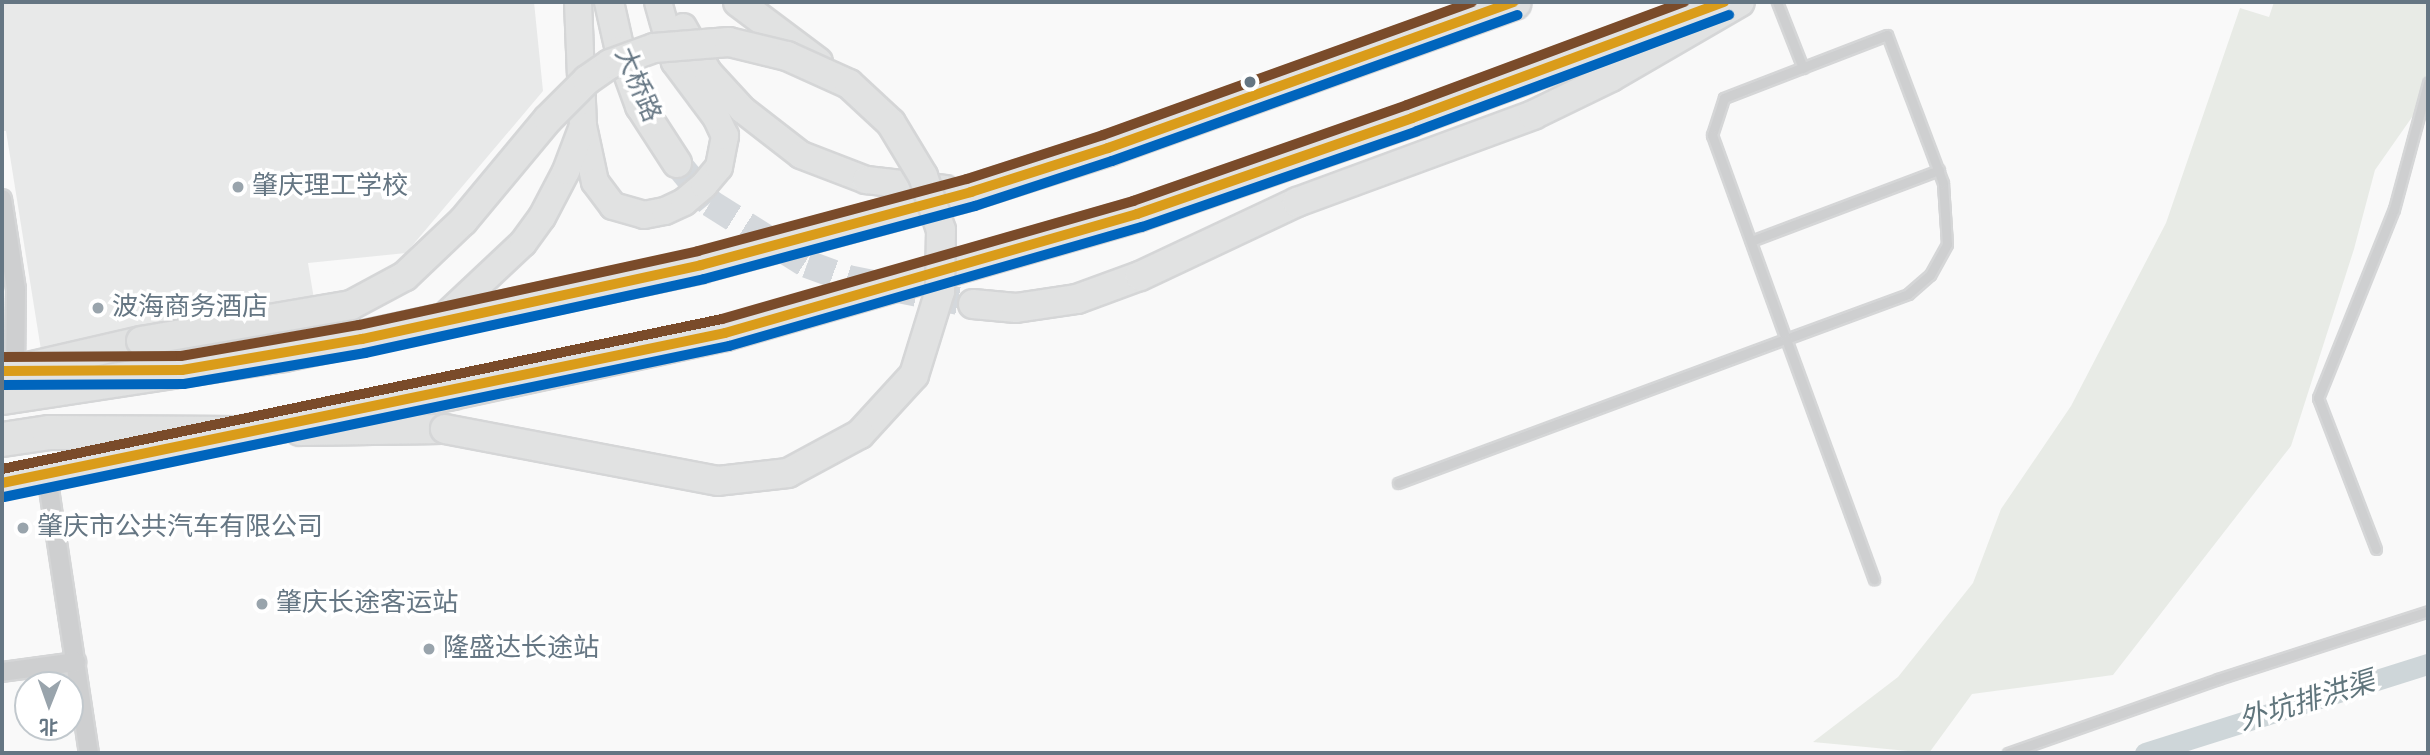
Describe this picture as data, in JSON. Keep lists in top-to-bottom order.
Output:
{
  "streets": {
    "main road": ["大桥路"]
  },
  "water": ["外坑排洪渠"],
  "places": [
    "肇庆理工学校",
    "波海商务酒店",
    "肇庆市公共汽车有限公司",
    "肇庆长途客运站",
    "隆盛达长途站"
  ],
  "north": "bottom"
}
